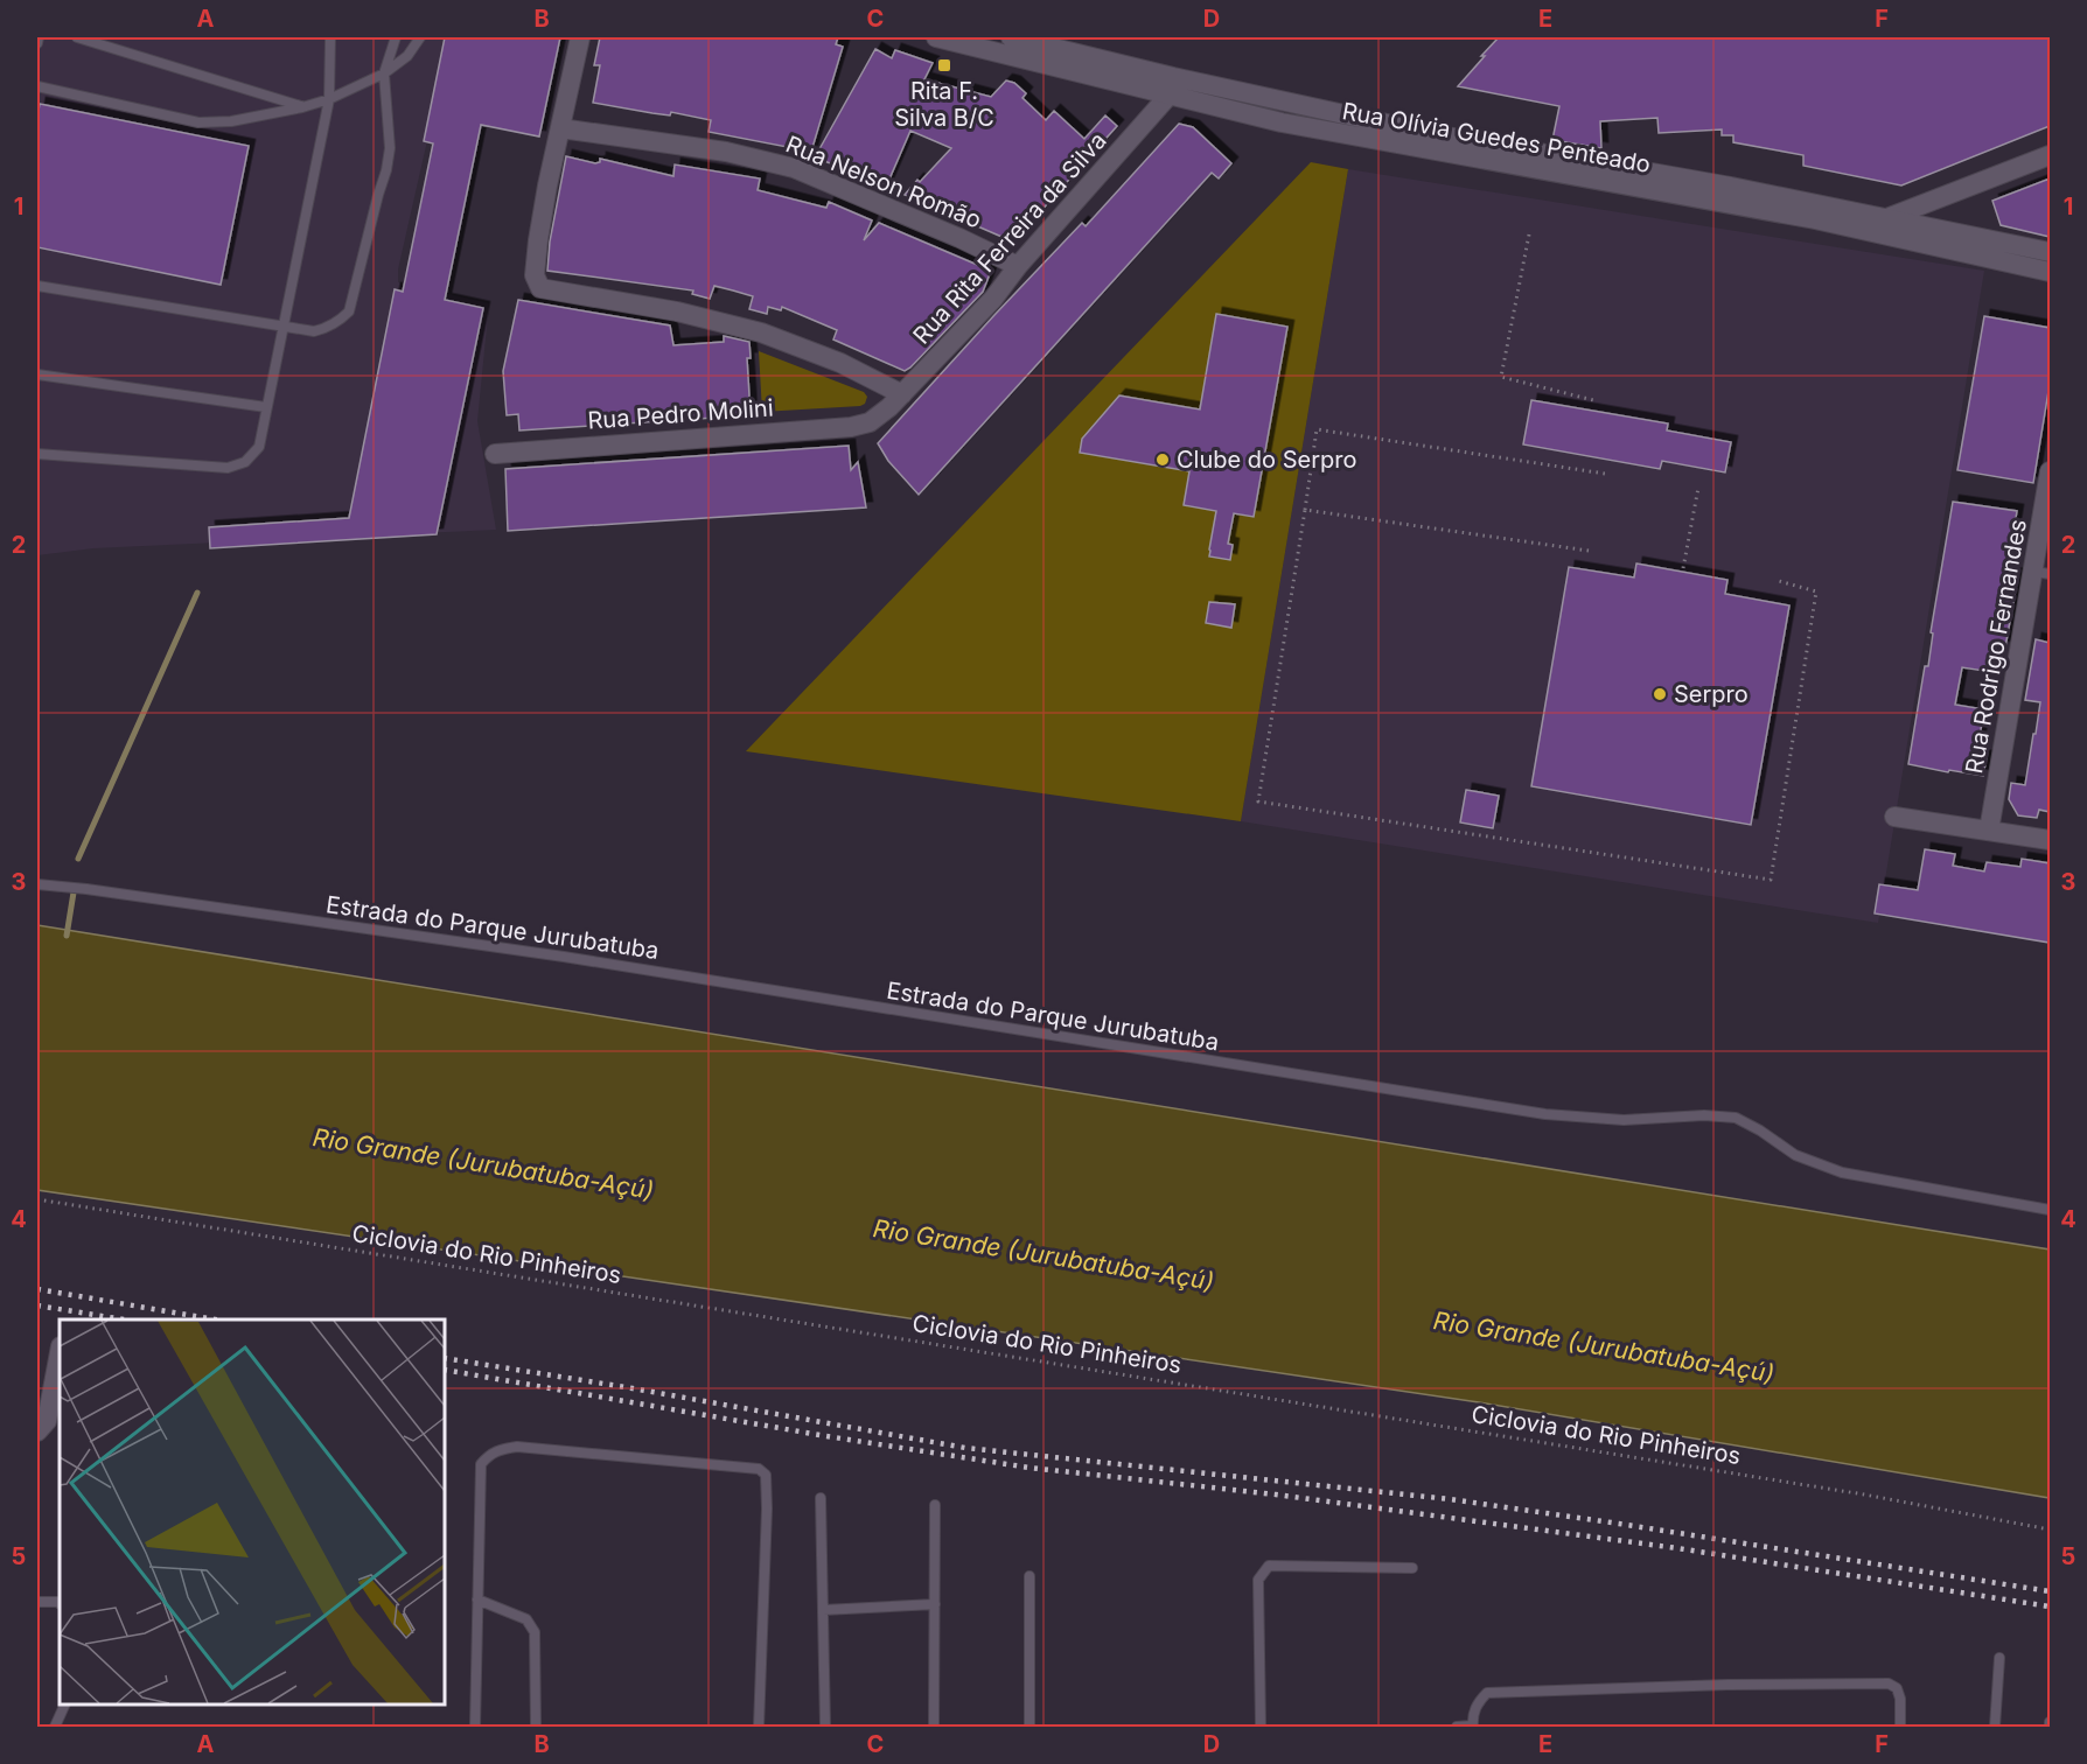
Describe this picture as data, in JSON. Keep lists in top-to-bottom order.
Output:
{
  "streets": {
    "street": [
      "Rua Olívia Guedes Penteado",
      "Rua Nelson Romão",
      "Rua Rita Ferreira da Silva",
      "Rua Pedro Molini",
      "Rua Rodrigo Fernandes"
    ],
    "lane": ["Estrada do Parque Jurubatuba"],
    "path": ["Ciclovia do Rio Pinheiros"]
  },
  "crossings": [
    ["Rua Olívia Guedes Penteado", "Rua Rita Ferreira da Silva"],
    ["Rua Nelson Romão", "Rua Rita Ferreira da Silva"],
    ["Rua Rita Ferreira da Silva", "Rua Pedro Molini"]
  ],
  "water": ["Rio Grande (Jurubatuba-Açú)"],
  "places": {
    "transit": ["Rita F. Silva B/C"],
    "other": ["Clube do Serpro", "Serpro"]
  },
  "grid": {
    "columns": [
      "A",
      "B",
      "C",
      "D",
      "E",
      "F"
    ],
    "rows": [
      "1",
      "2",
      "3",
      "4",
      "5"
    ]
  }
}
